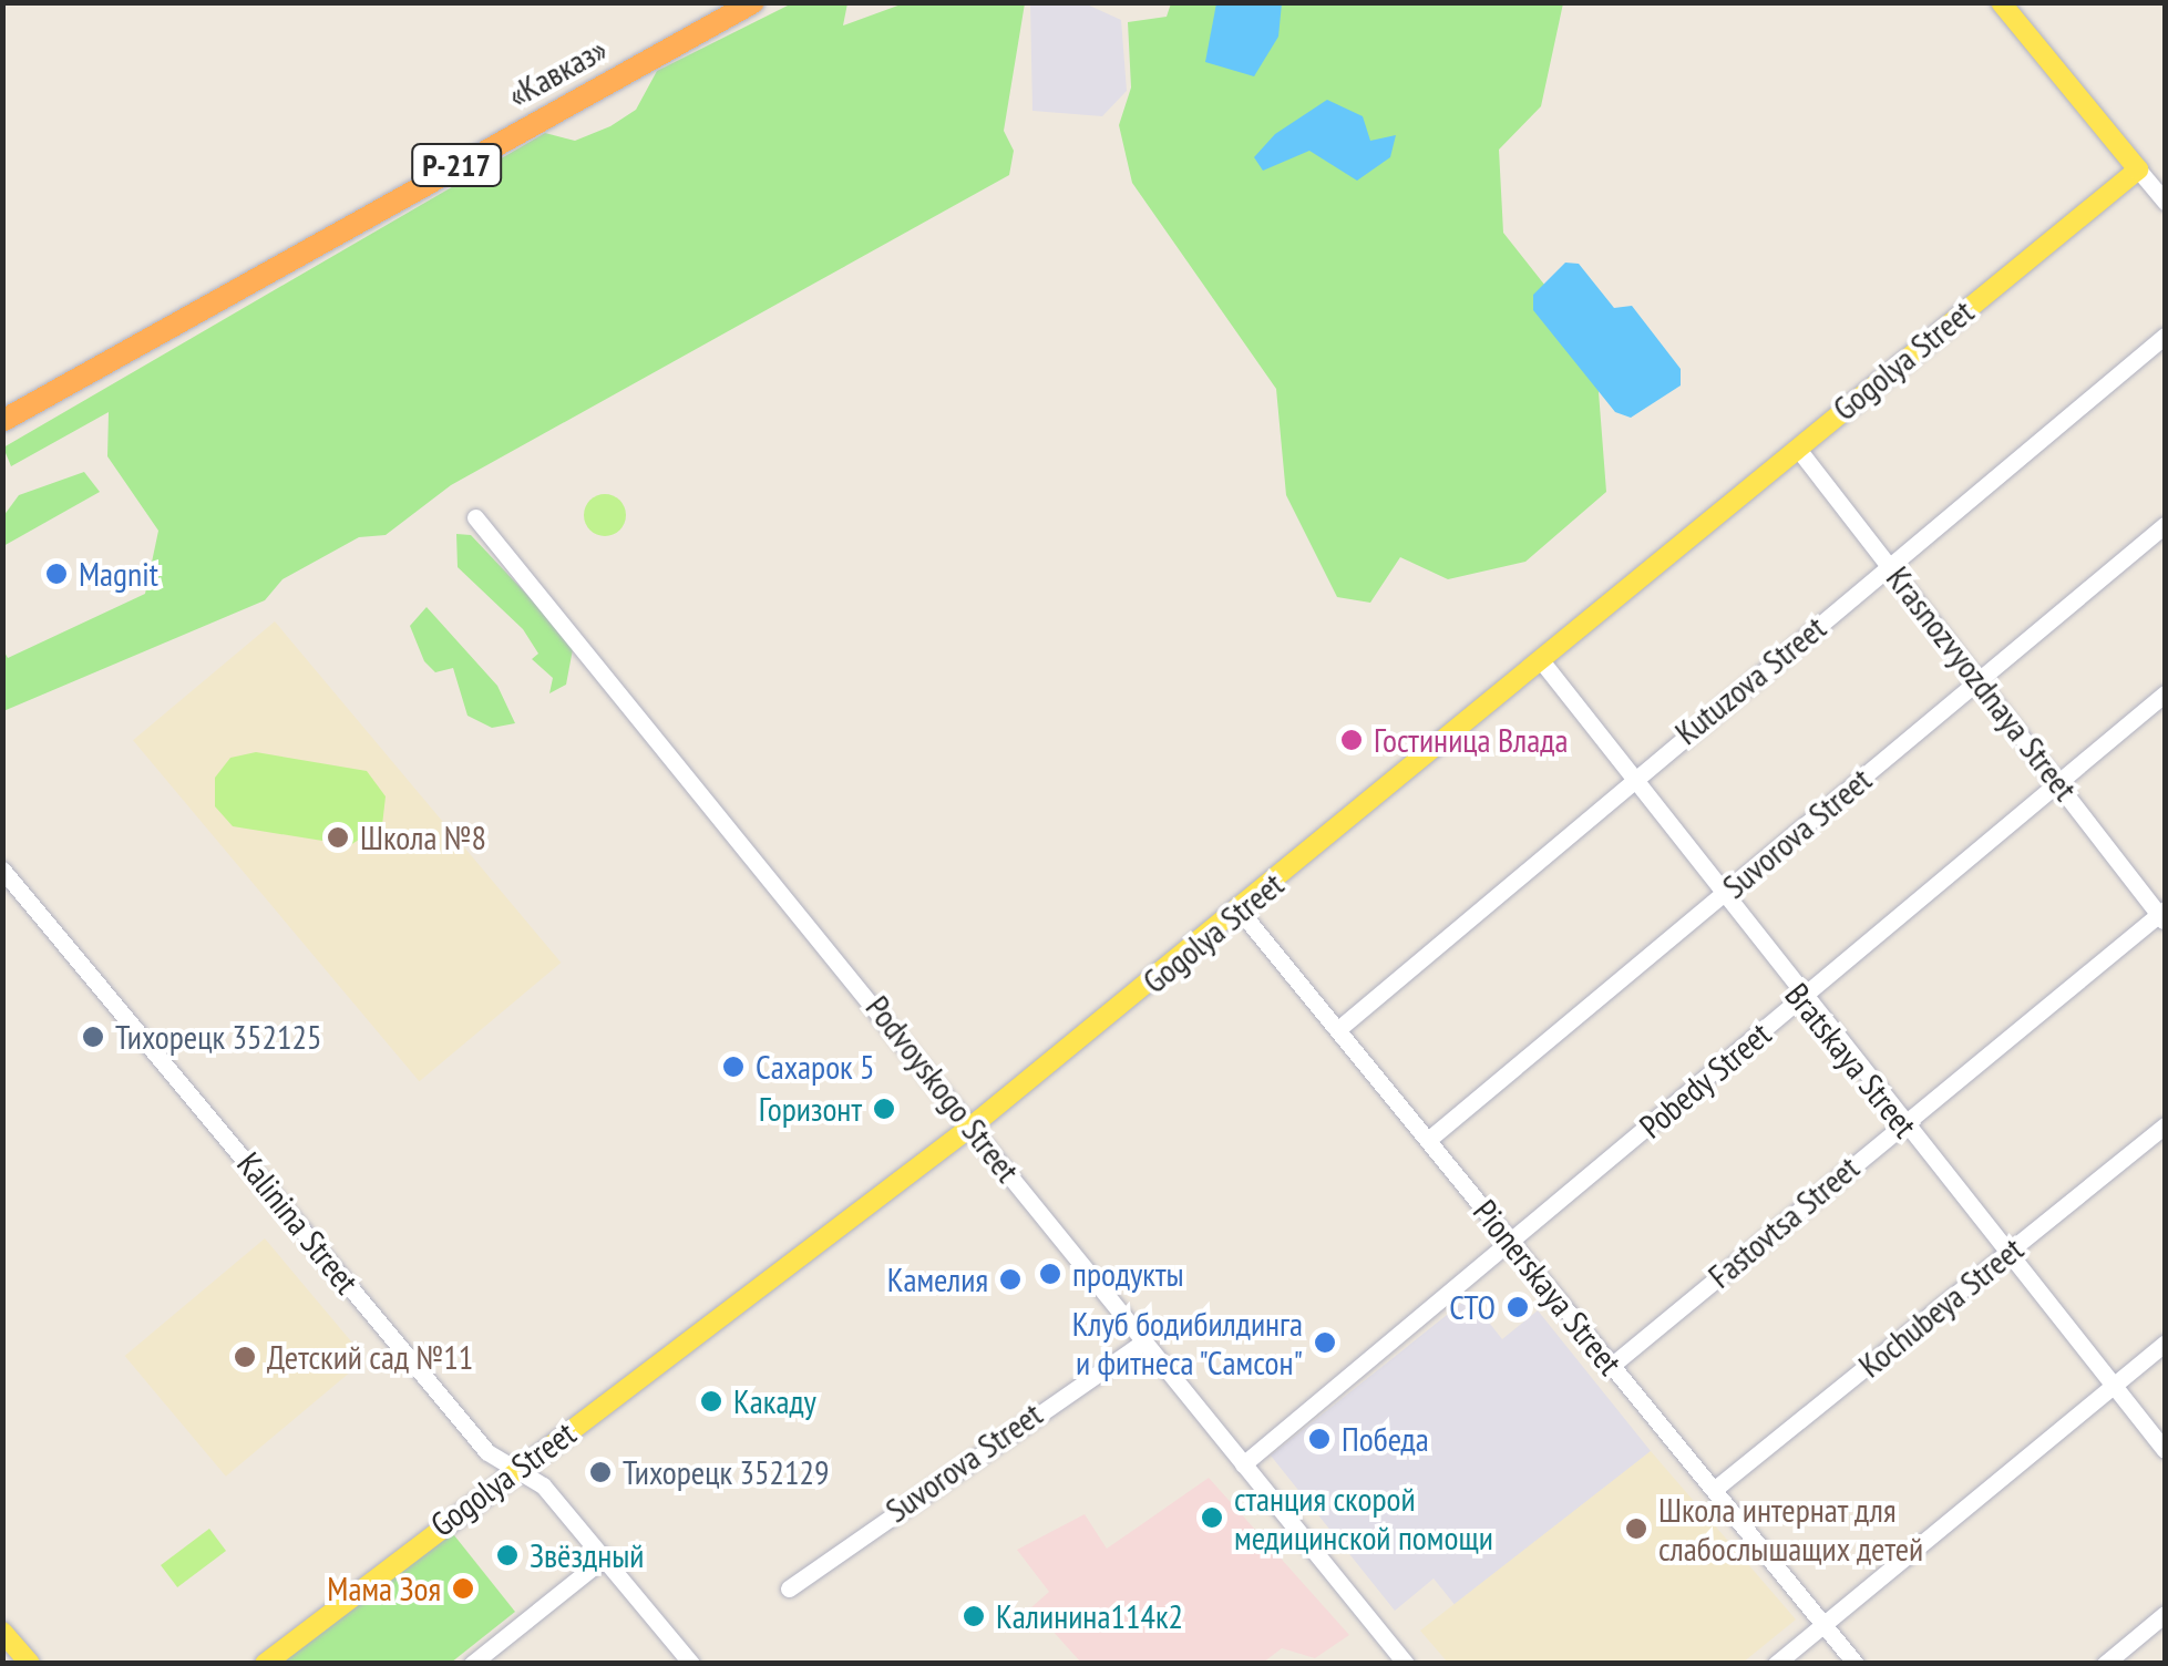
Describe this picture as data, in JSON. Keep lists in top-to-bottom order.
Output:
{
  "streets": {
    "highway": ["«Кавказ»", "Р-217"],
    "main road": ["Gogolya Street"],
    "street": [
      "Kutuzova Street",
      "Krasnozvyozdnaya Street",
      "Suvorova Street",
      "Bratskaya Street",
      "Pobedy Street",
      "Podvoyskogo Street",
      "Fastovtsa Street",
      "Kalinina Street",
      "Pionerskaya Street",
      "Kochubeya Street"
    ]
  },
  "crossings": [
    ["Gogolya Street", "Krasnozvyozdnaya Street"],
    ["Gogolya Street", "Bratskaya Street"],
    ["Gogolya Street", "Podvoyskogo Street"],
    ["Gogolya Street", "Kalinina Street"],
    ["Gogolya Street", "Pionerskaya Street"],
    ["Kutuzova Street", "Krasnozvyozdnaya Street"],
    ["Kutuzova Street", "Bratskaya Street"],
    ["Kutuzova Street", "Pionerskaya Street"],
    ["Krasnozvyozdnaya Street", "Suvorova Street"],
    ["Krasnozvyozdnaya Street", "Pobedy Street"],
    ["Krasnozvyozdnaya Street", "Fastovtsa Street"],
    ["Suvorova Street", "Bratskaya Street"],
    ["Suvorova Street", "Podvoyskogo Street"],
    ["Suvorova Street", "Pionerskaya Street"],
    ["Bratskaya Street", "Pobedy Street"],
    ["Bratskaya Street", "Fastovtsa Street"],
    ["Bratskaya Street", "Kochubeya Street"],
    ["Pobedy Street", "Podvoyskogo Street"],
    ["Pobedy Street", "Pionerskaya Street"],
    ["Fastovtsa Street", "Pionerskaya Street"],
    ["Pionerskaya Street", "Kochubeya Street"]
  ],
  "places": [
    "Magnit",
    "Гостиница Влада",
    "Школа №8",
    "Тихорецк 352125",
    "Сахарок 5",
    "Горизонт",
    "продукты",
    "Камелия",
    "СТО",
    "Клуб бодибилдинга и фитнеса \"Самсон\"",
    "Детский сад №11",
    "Какаду",
    "Победа",
    "Тихорецк 352129",
    "станция скорой медицинской помощи",
    "Школа интернат для слабослышащих детей",
    "Звёздный",
    "Мама Зоя",
    "Калинина114к2"
  ]
}
